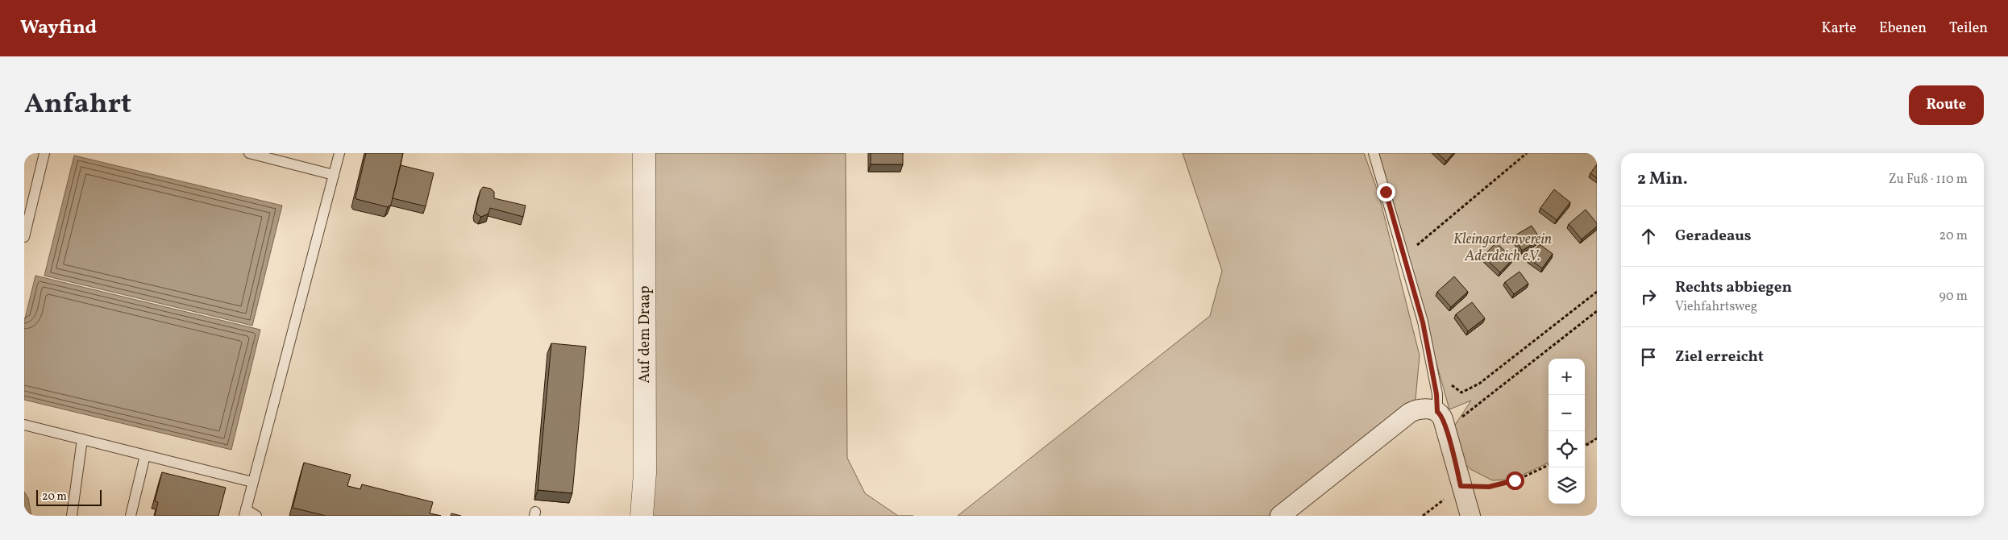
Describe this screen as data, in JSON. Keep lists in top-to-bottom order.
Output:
{
  "streets": {
    "street": ["Auf dem Draap"]
  },
  "parks": ["Kleingartenverein Aderdeich e.V."],
  "scale_bar": "20 m",
  "page": {
    "header": "Wayfind",
    "nav": ["Karte", "Ebenen", "Teilen"],
    "title": "Anfahrt",
    "buttons": "Route",
    "heading": ["2 Min.", "Zu Fuß · 110 m"],
    "list": [
      ["Geradeaus", "20 m"],
      ["Rechts abbiegen", "Viehfahrtsweg", "90 m"],
      "Ziel erreicht"
    ],
    "map_buttons": ["+", "−"],
    "scale": "20 m"
  }
}
